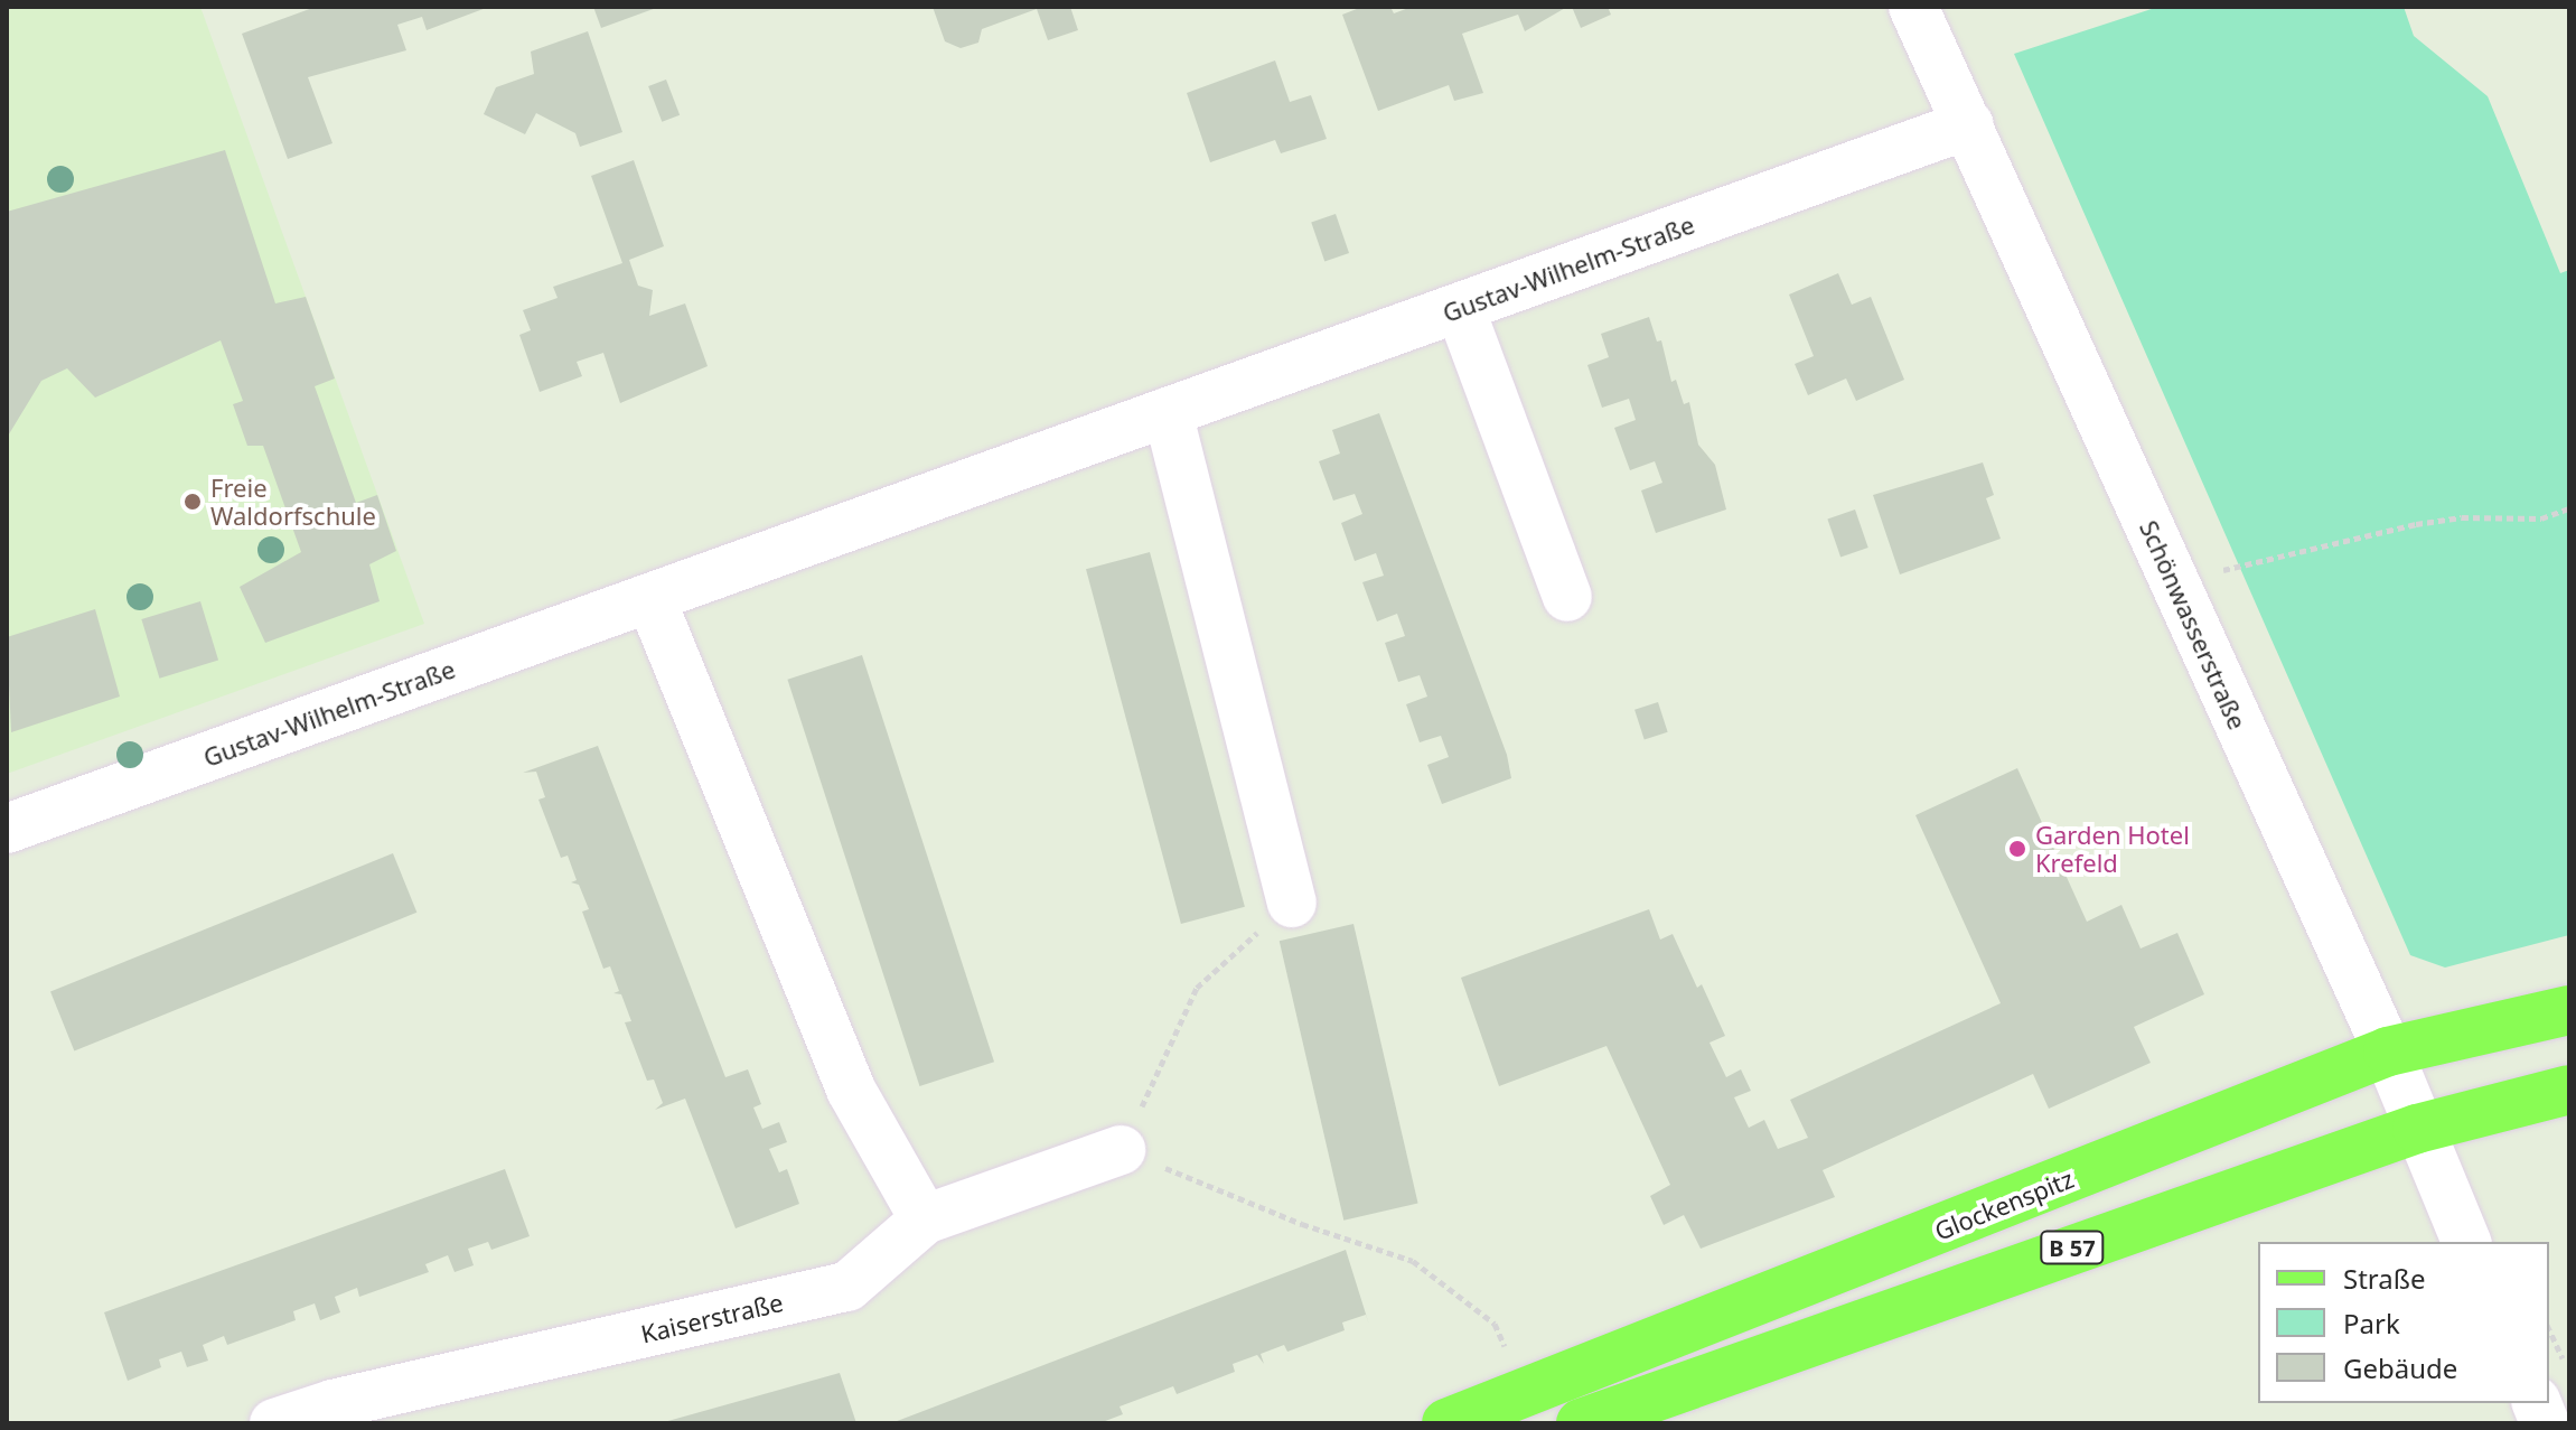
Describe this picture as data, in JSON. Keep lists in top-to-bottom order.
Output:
{
  "streets": {
    "main road": ["Glockenspitz", "B 57"],
    "street": ["Gustav-Wilhelm-Straße", "Schönwasserstraße", "Kaiserstraße"]
  },
  "crossings": [
    ["Gustav-Wilhelm-Straße", "Schönwasserstraße"],
    ["Schönwasserstraße", "Glockenspitz"],
    ["Schönwasserstraße", "B 57"]
  ],
  "places": ["Freie Waldorfschule", "Garden Hotel Krefeld"],
  "legend": ["Straße", "Park", "Gebäude"]
}
